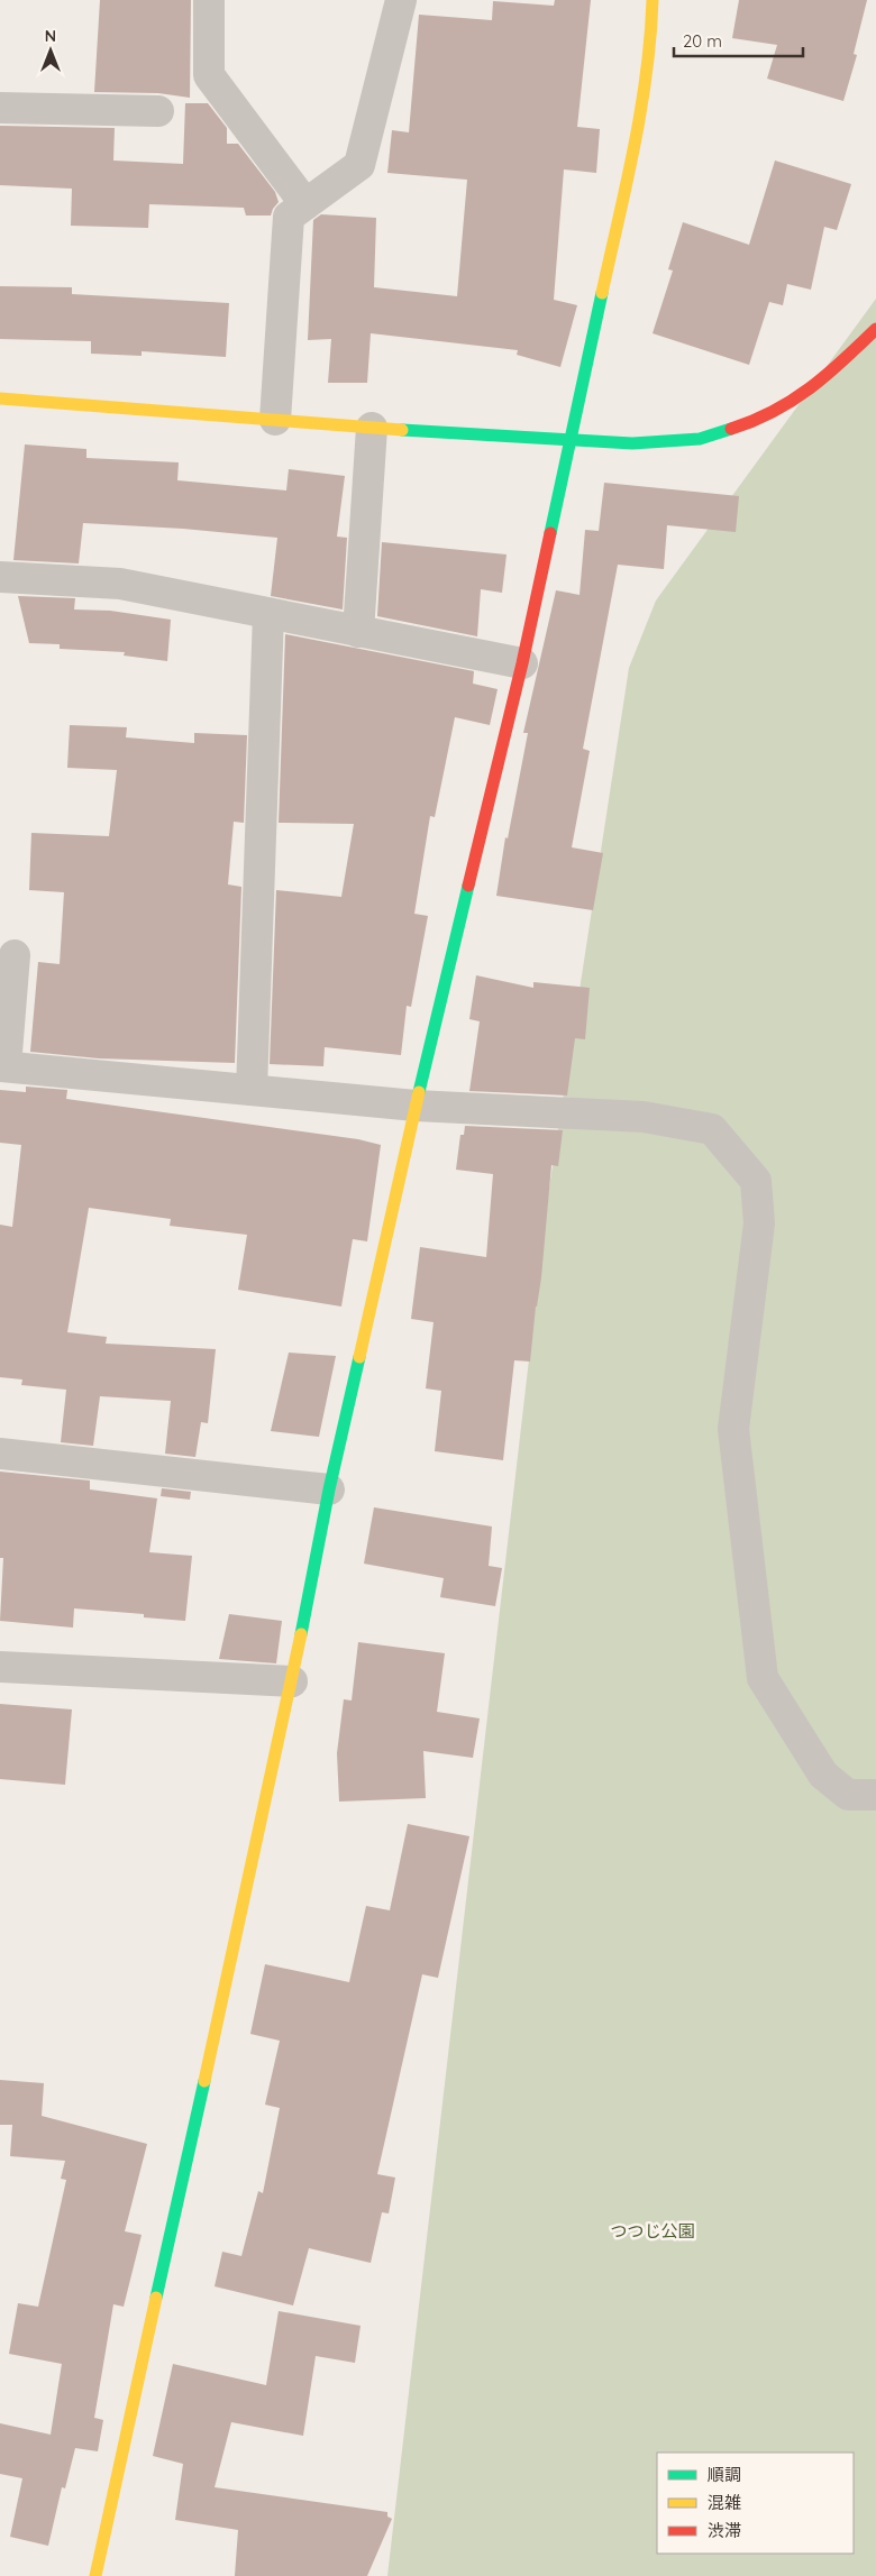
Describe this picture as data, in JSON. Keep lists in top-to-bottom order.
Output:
{
  "parks": ["つつじ公園"],
  "legend": ["順調", "混雑", "渋滞"],
  "scale_bar": "20 m",
  "north": "top"
}
